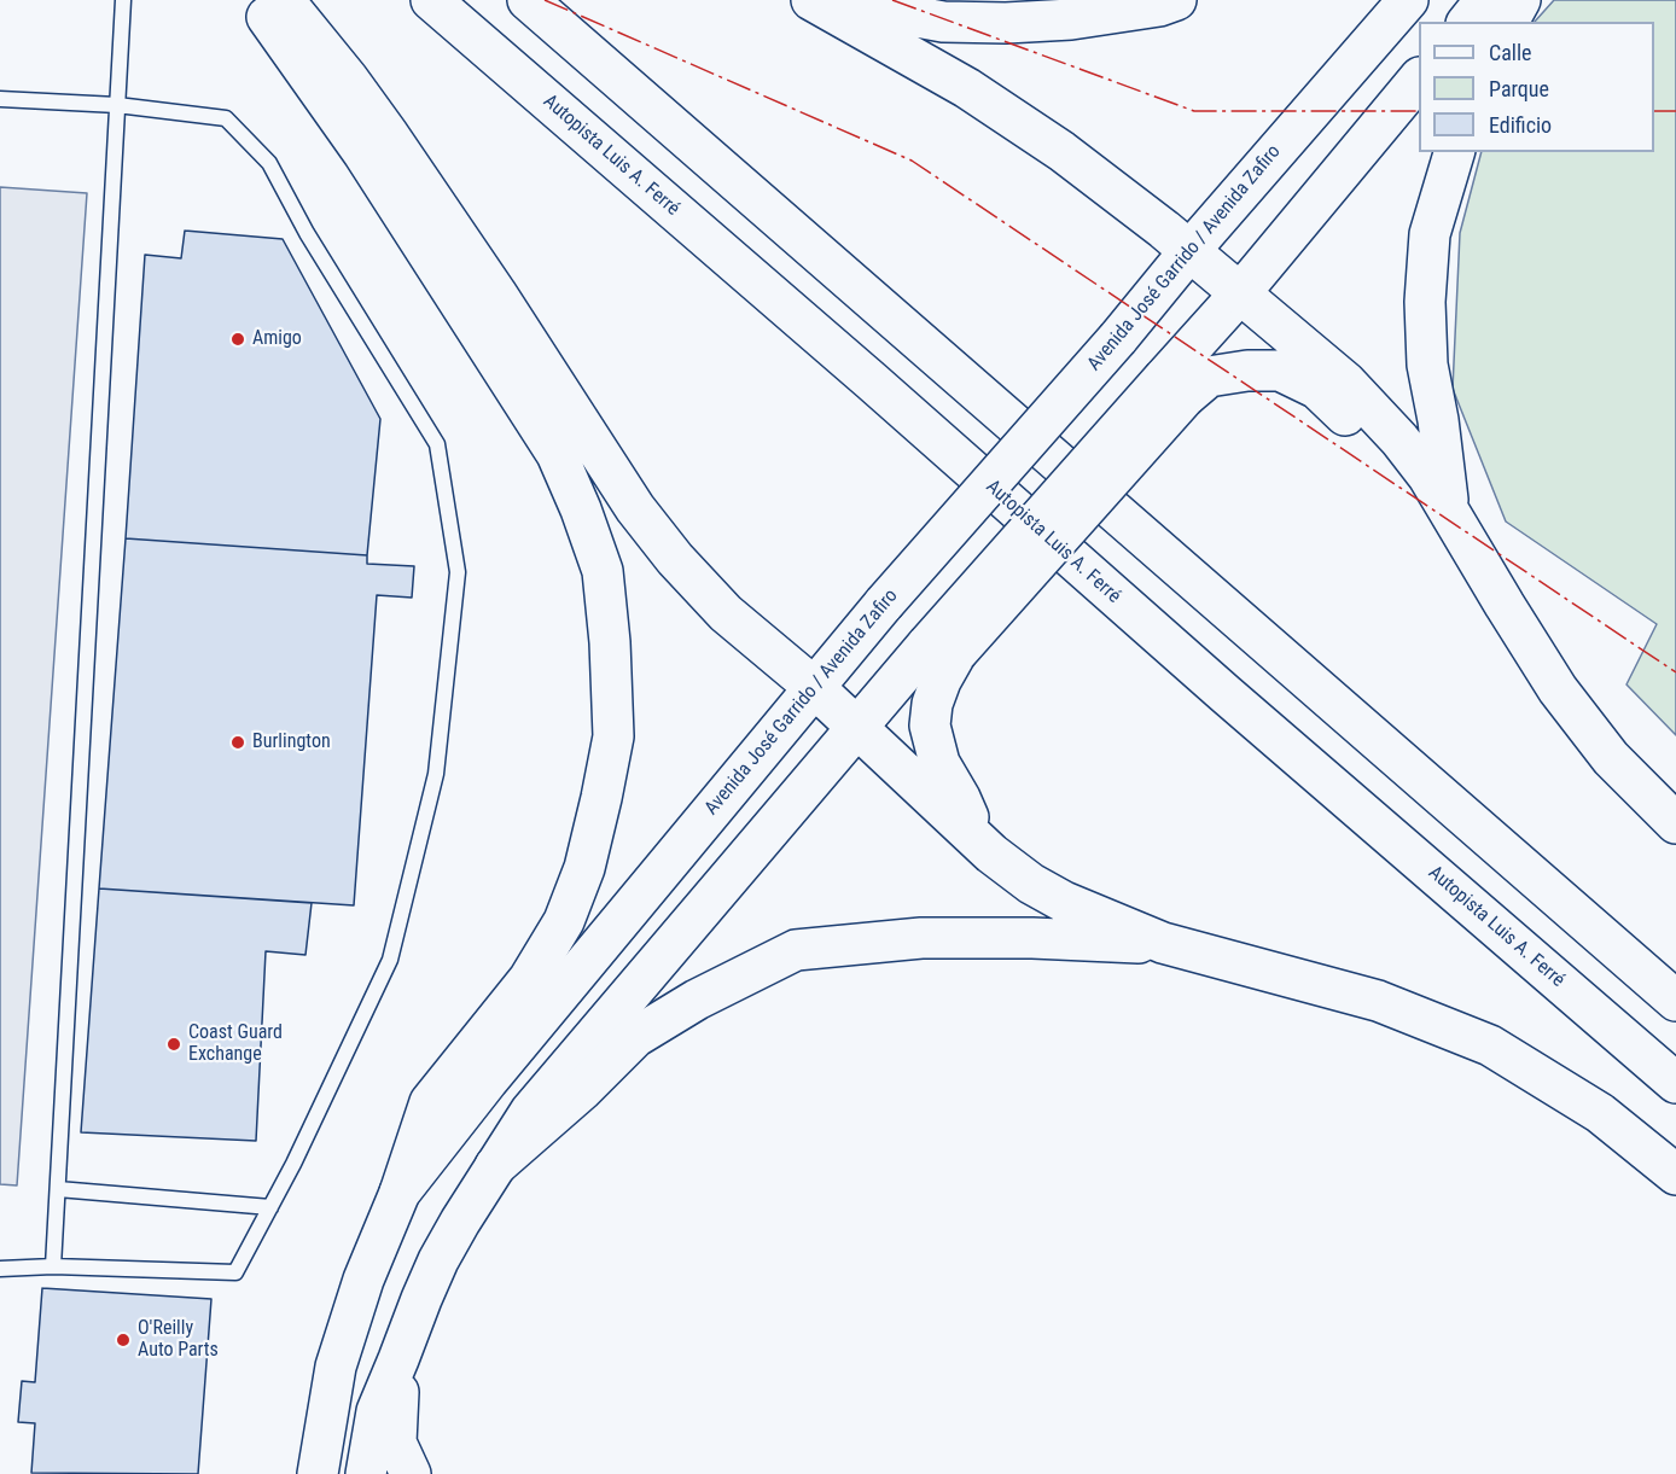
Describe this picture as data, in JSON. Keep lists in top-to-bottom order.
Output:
{
  "streets": {
    "main road": ["Autopista Luis A. Ferré", "Avenida José Garrido / Avenida Zafiro"]
  },
  "places": [
    "Amigo",
    "Burlington",
    "Coast Guard Exchange",
    "O'Reilly Auto Parts"
  ],
  "legend": ["Calle", "Parque", "Edificio"]
}
